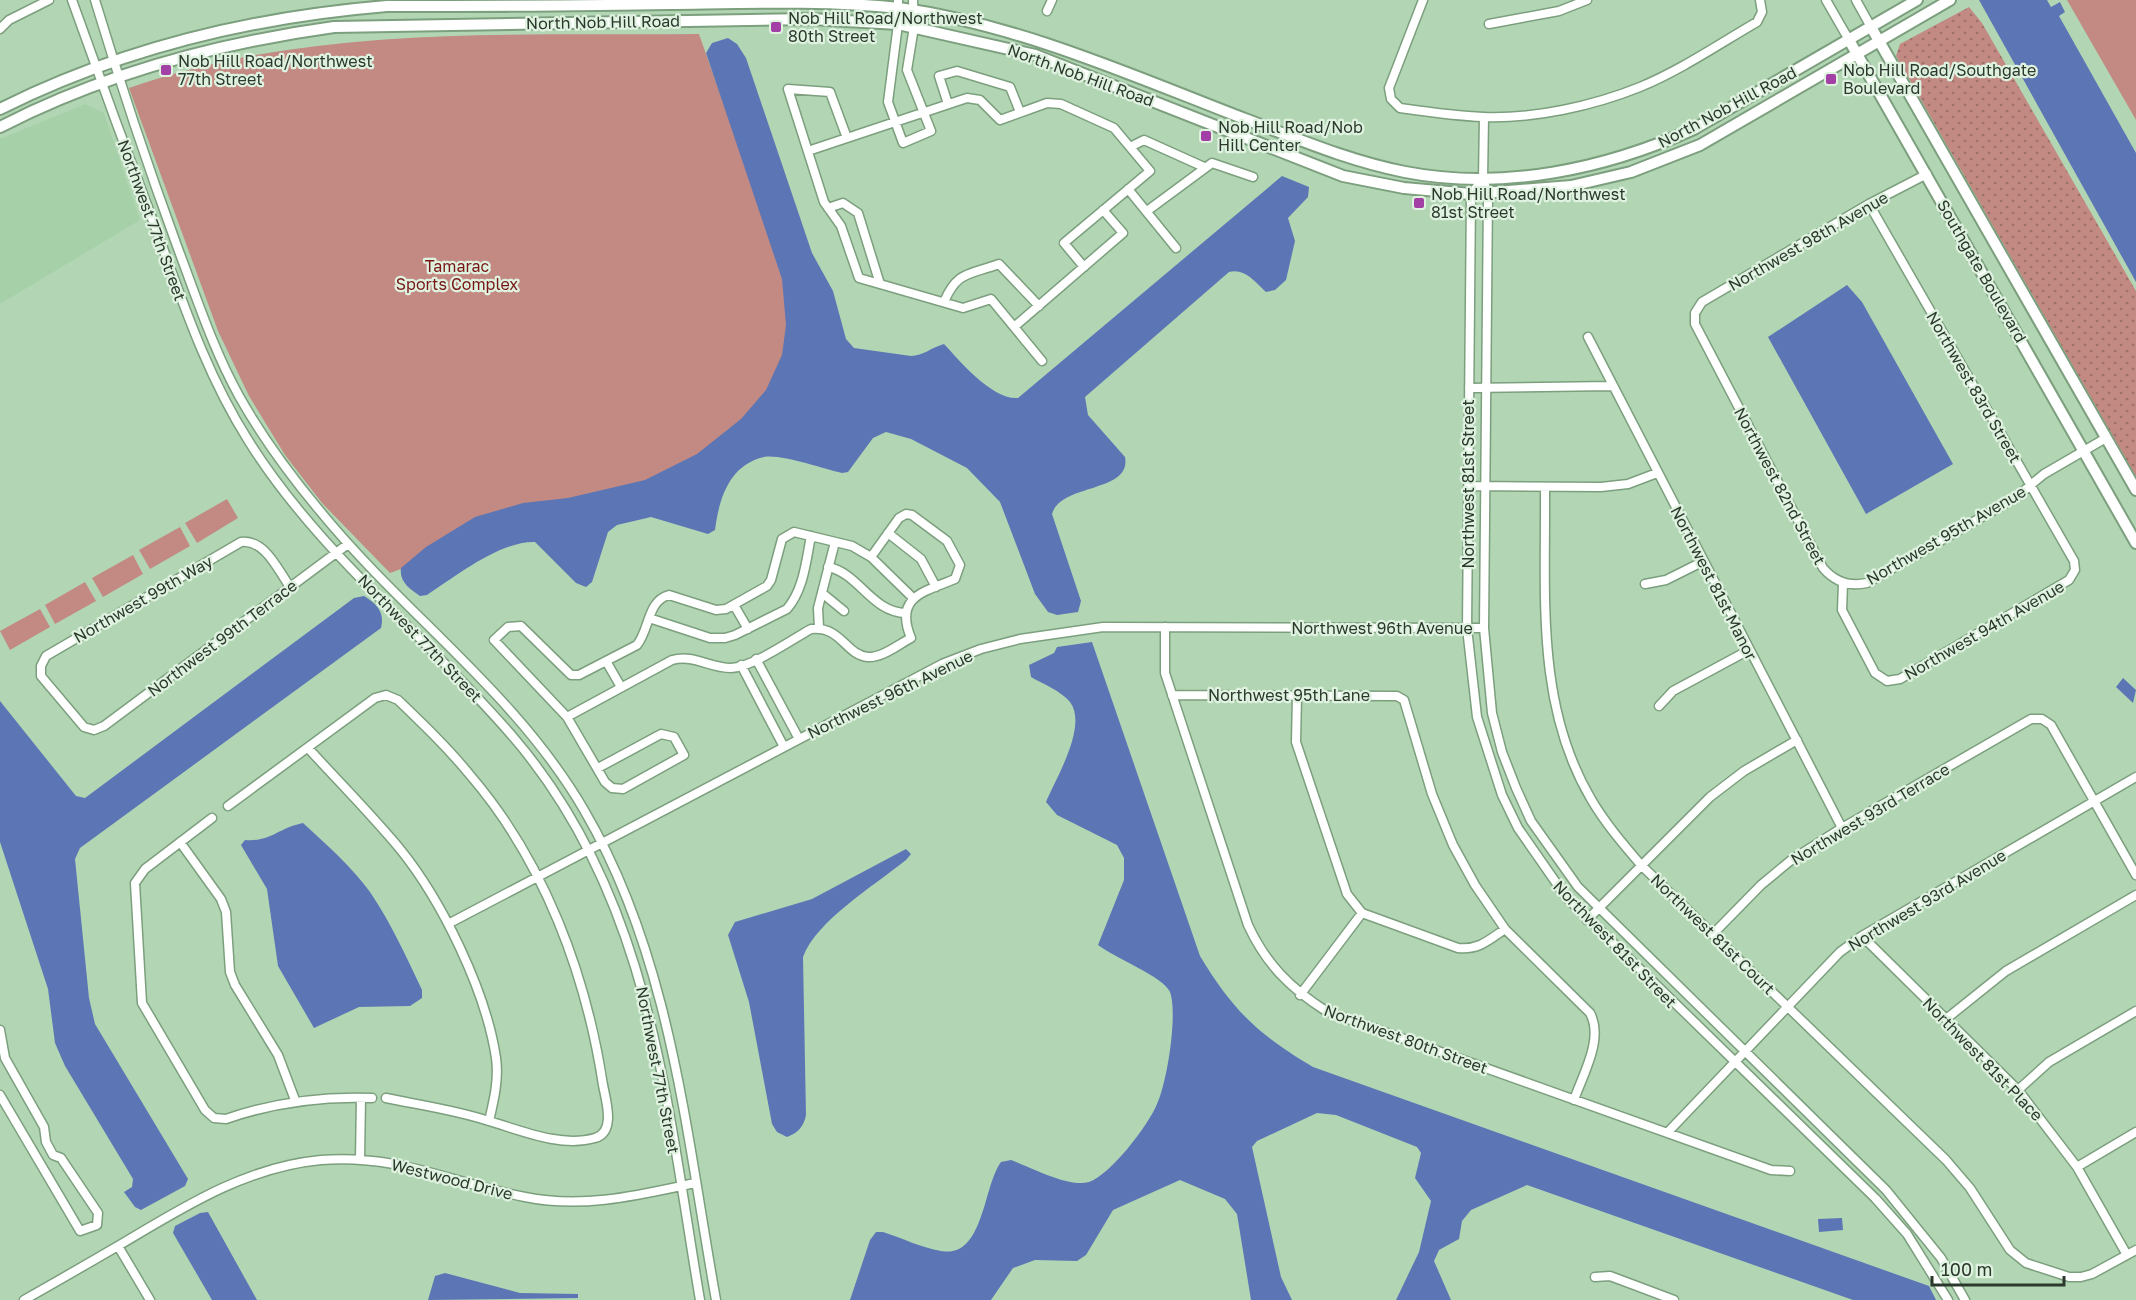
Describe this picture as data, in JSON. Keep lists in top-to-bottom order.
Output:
{
  "streets": {
    "main road": ["North Nob Hill Road", "Southgate Boulevard"],
    "street": [
      "Northwest 77th Street",
      "Northwest 98th Avenue",
      "Northwest 83rd Street",
      "Northwest 81st Street",
      "Northwest 82nd Street",
      "Northwest 95th Avenue",
      "Northwest 81st Manor",
      "Northwest 99th Way",
      "Northwest 96th Avenue",
      "Northwest 94th Avenue",
      "Northwest 99th Terrace",
      "Northwest 95th Lane",
      "Northwest 93rd Terrace",
      "Northwest 93rd Avenue",
      "Northwest 81st Court",
      "Northwest 80th Street",
      "Northwest 81st Place",
      "Westwood Drive"
    ]
  },
  "crossings": [
    ["North Nob Hill Road", "Northwest 77th Street"],
    ["North Nob Hill Road", "Southgate Boulevard"],
    ["North Nob Hill Road", "Northwest 81st Street"],
    ["Northwest 77th Street", "Northwest 96th Avenue"],
    ["Northwest 77th Street", "Northwest 99th Terrace"],
    ["Northwest 77th Street", "Westwood Drive"],
    ["Northwest 98th Avenue", "Southgate Boulevard"],
    ["Northwest 98th Avenue", "Northwest 83rd Street"],
    ["Northwest 98th Avenue", "Northwest 82nd Street"],
    ["Southgate Boulevard", "Northwest 95th Avenue"],
    ["Northwest 83rd Street", "Northwest 95th Avenue"],
    ["Northwest 83rd Street", "Northwest 94th Avenue"],
    ["Northwest 81st Street", "Northwest 96th Avenue"],
    ["Northwest 81st Street", "Northwest 93rd Avenue"],
    ["Northwest 82nd Street", "Northwest 95th Avenue"],
    ["Northwest 82nd Street", "Northwest 94th Avenue"],
    ["Northwest 95th Avenue", "Northwest 94th Avenue"],
    ["Northwest 81st Manor", "Northwest 93rd Terrace"],
    ["Northwest 99th Way", "Northwest 99th Terrace"],
    ["Northwest 96th Avenue", "Northwest 80th Street"],
    ["Northwest 95th Lane", "Northwest 80th Street"],
    ["Northwest 93rd Terrace", "Northwest 93rd Avenue"],
    ["Northwest 93rd Terrace", "Northwest 81st Court"],
    ["Northwest 93rd Avenue", "Northwest 81st Court"],
    ["Northwest 93rd Avenue", "Northwest 80th Street"],
    ["Northwest 93rd Avenue", "Northwest 81st Place"],
    ["Northwest 81st Court", "Northwest 81st Place"]
  ],
  "parks": ["Tamarac Sports Complex"],
  "places": {
    "transit": [
      "Nob Hill Road/Northwest 80th Street",
      "Nob Hill Road/Northwest 77th Street",
      "Nob Hill Road/Southgate Boulevard",
      "Nob Hill Road/Nob Hill Center",
      "Nob Hill Road/Northwest 81st Street"
    ]
  },
  "scale_bar": "100 m"
}
